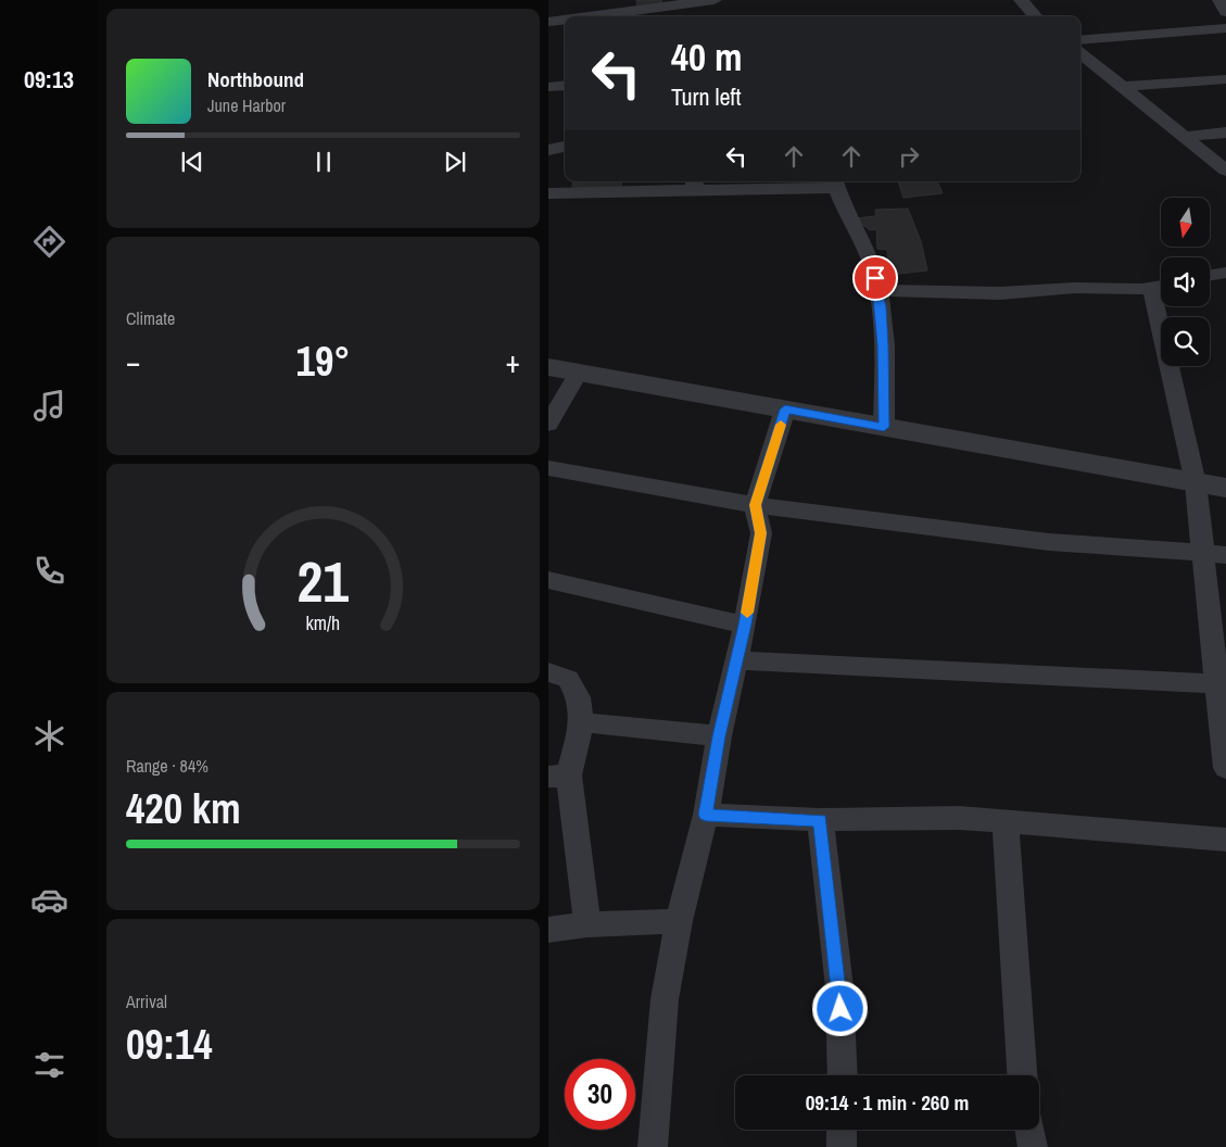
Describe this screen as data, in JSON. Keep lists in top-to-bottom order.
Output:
{
  "north": "bottom",
  "page": {
    "tabs": "09:13",
    "turn": ["40 m", "Turn left"],
    "song": ["Northbound", "June Harbor"],
    "tile": [
      "Climate",
      ["Range · 84%", "420 km"],
      ["Arrival", "09:14"]
    ],
    "heat": ["−", "19°", "+"],
    "limit": "30",
    "trip": "09:14 · 1 min · 260 m",
    "gauge": ["21", "km/h"]
  }
}
